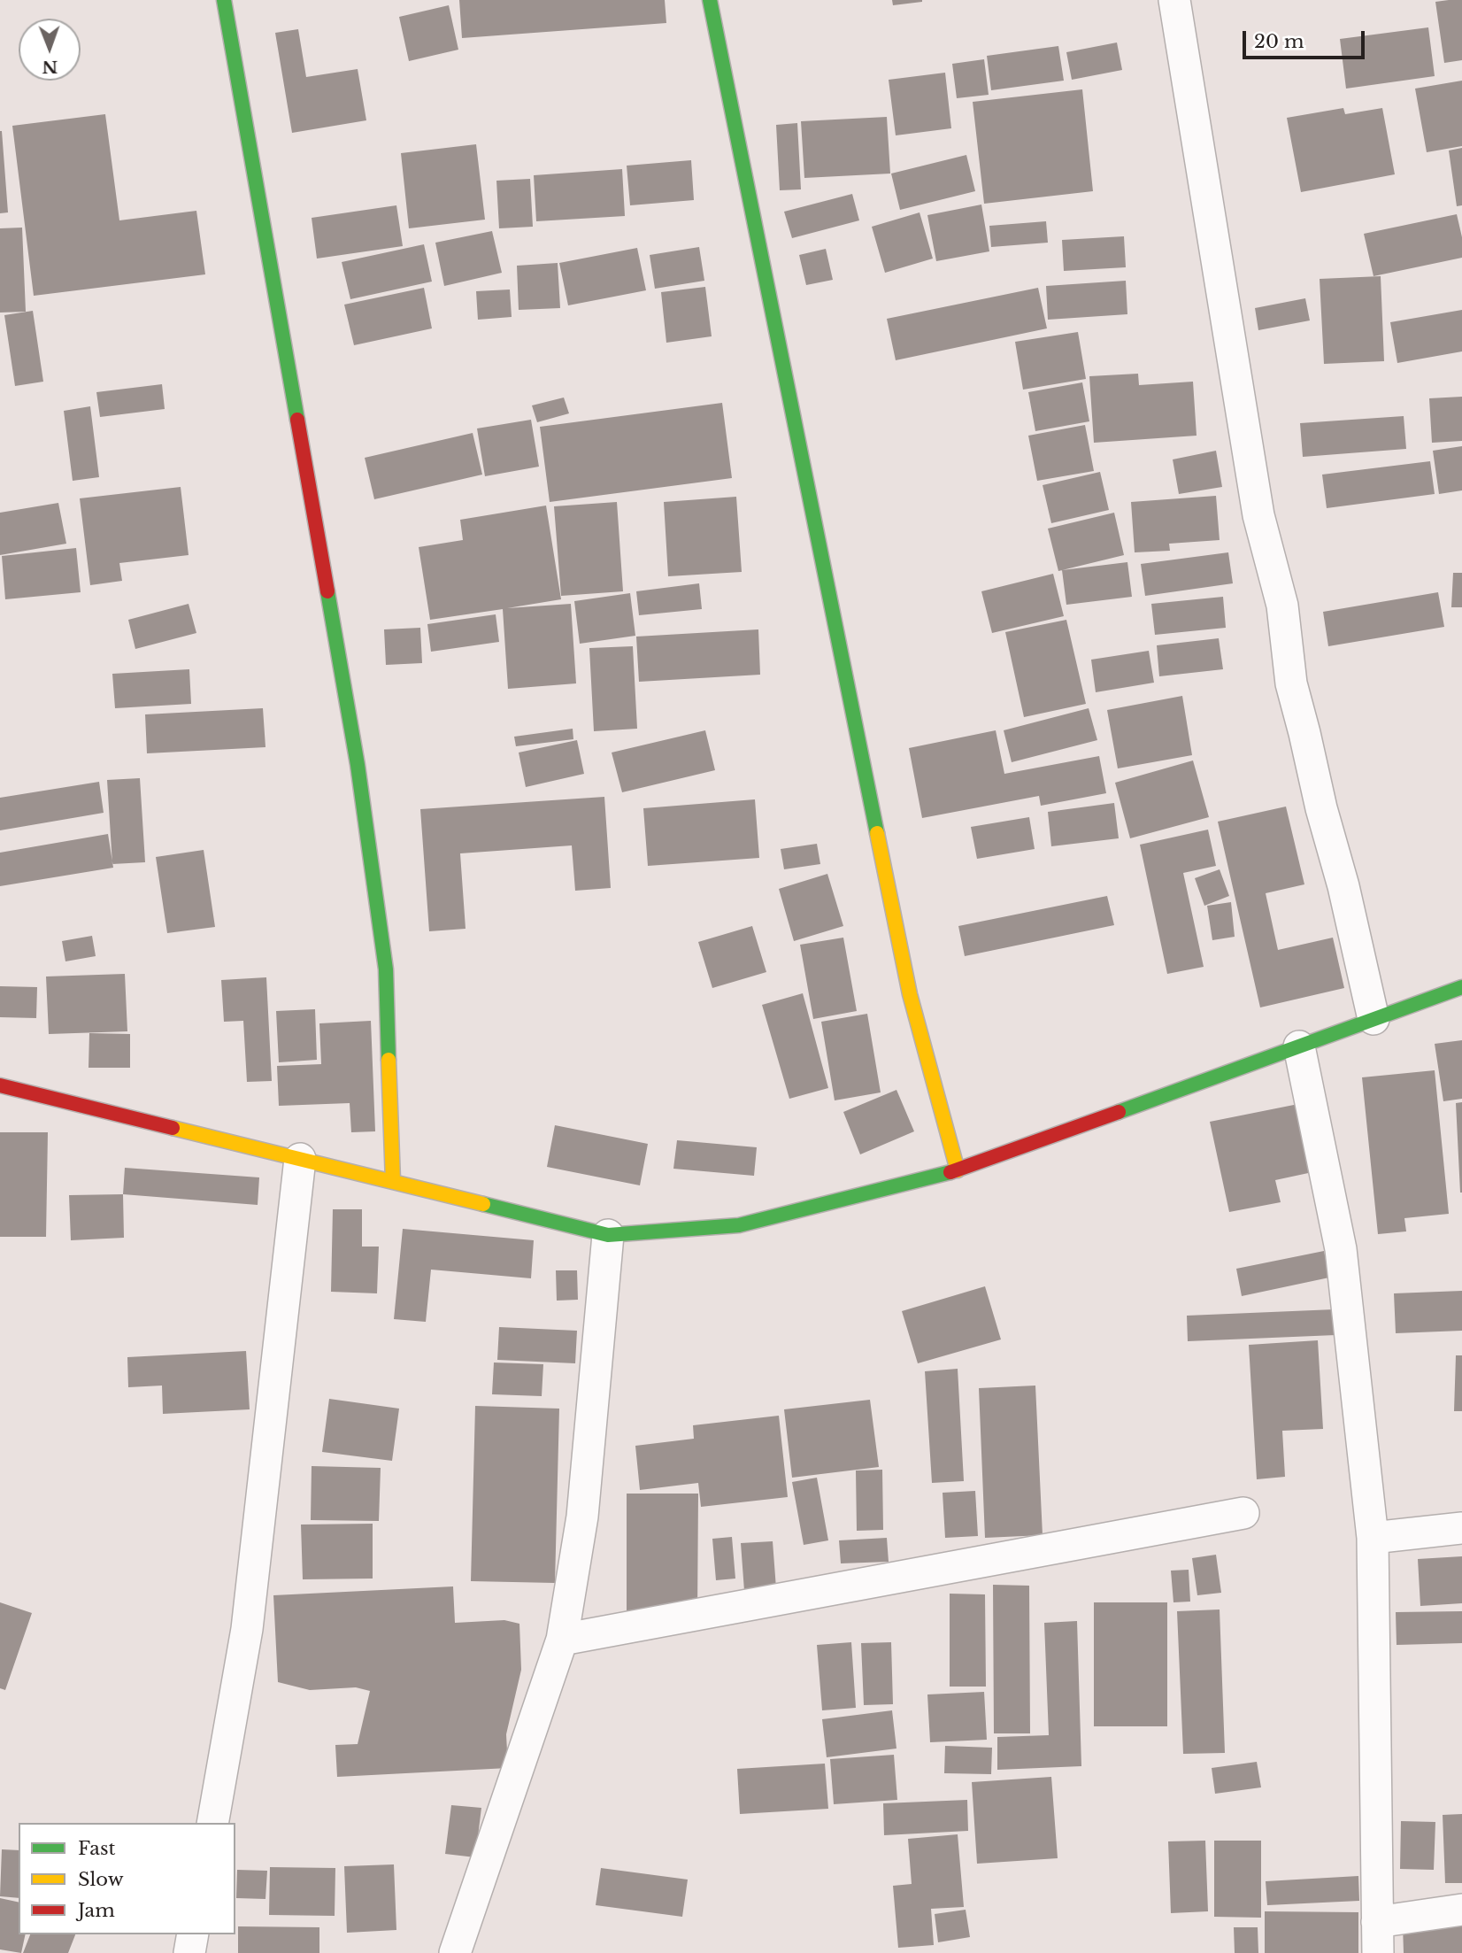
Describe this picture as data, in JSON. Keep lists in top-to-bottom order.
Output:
{
  "legend": ["Fast", "Slow", "Jam"],
  "scale_bar": "20 m",
  "north": "bottom"
}
